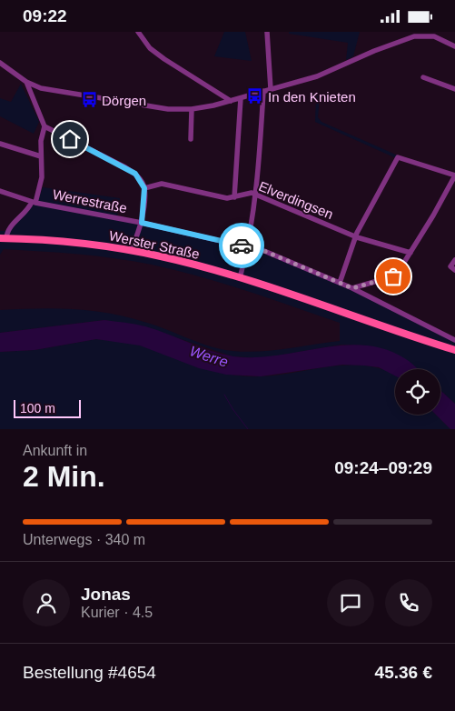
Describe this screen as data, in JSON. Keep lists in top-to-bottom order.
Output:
{
  "streets": {
    "main road": ["Werster Straße"],
    "street": ["Elverdingsen", "Werrestraße"]
  },
  "water": ["Werre"],
  "places": {
    "bus stop": ["In den Knieten", "Dörgen"]
  },
  "scale_bar": "100 m",
  "page": {
    "status": "09:22",
    "scale": "100 m",
    "heading": ["2 Min.", "Ankunft in", "09:24–09:29"],
    "panel": [
      "Jonas",
      "Kurier · 4.5",
      "Bestellung #4654",
      "45.36 €"
    ],
    "bar": "Unterwegs · 340 m"
  }
}
